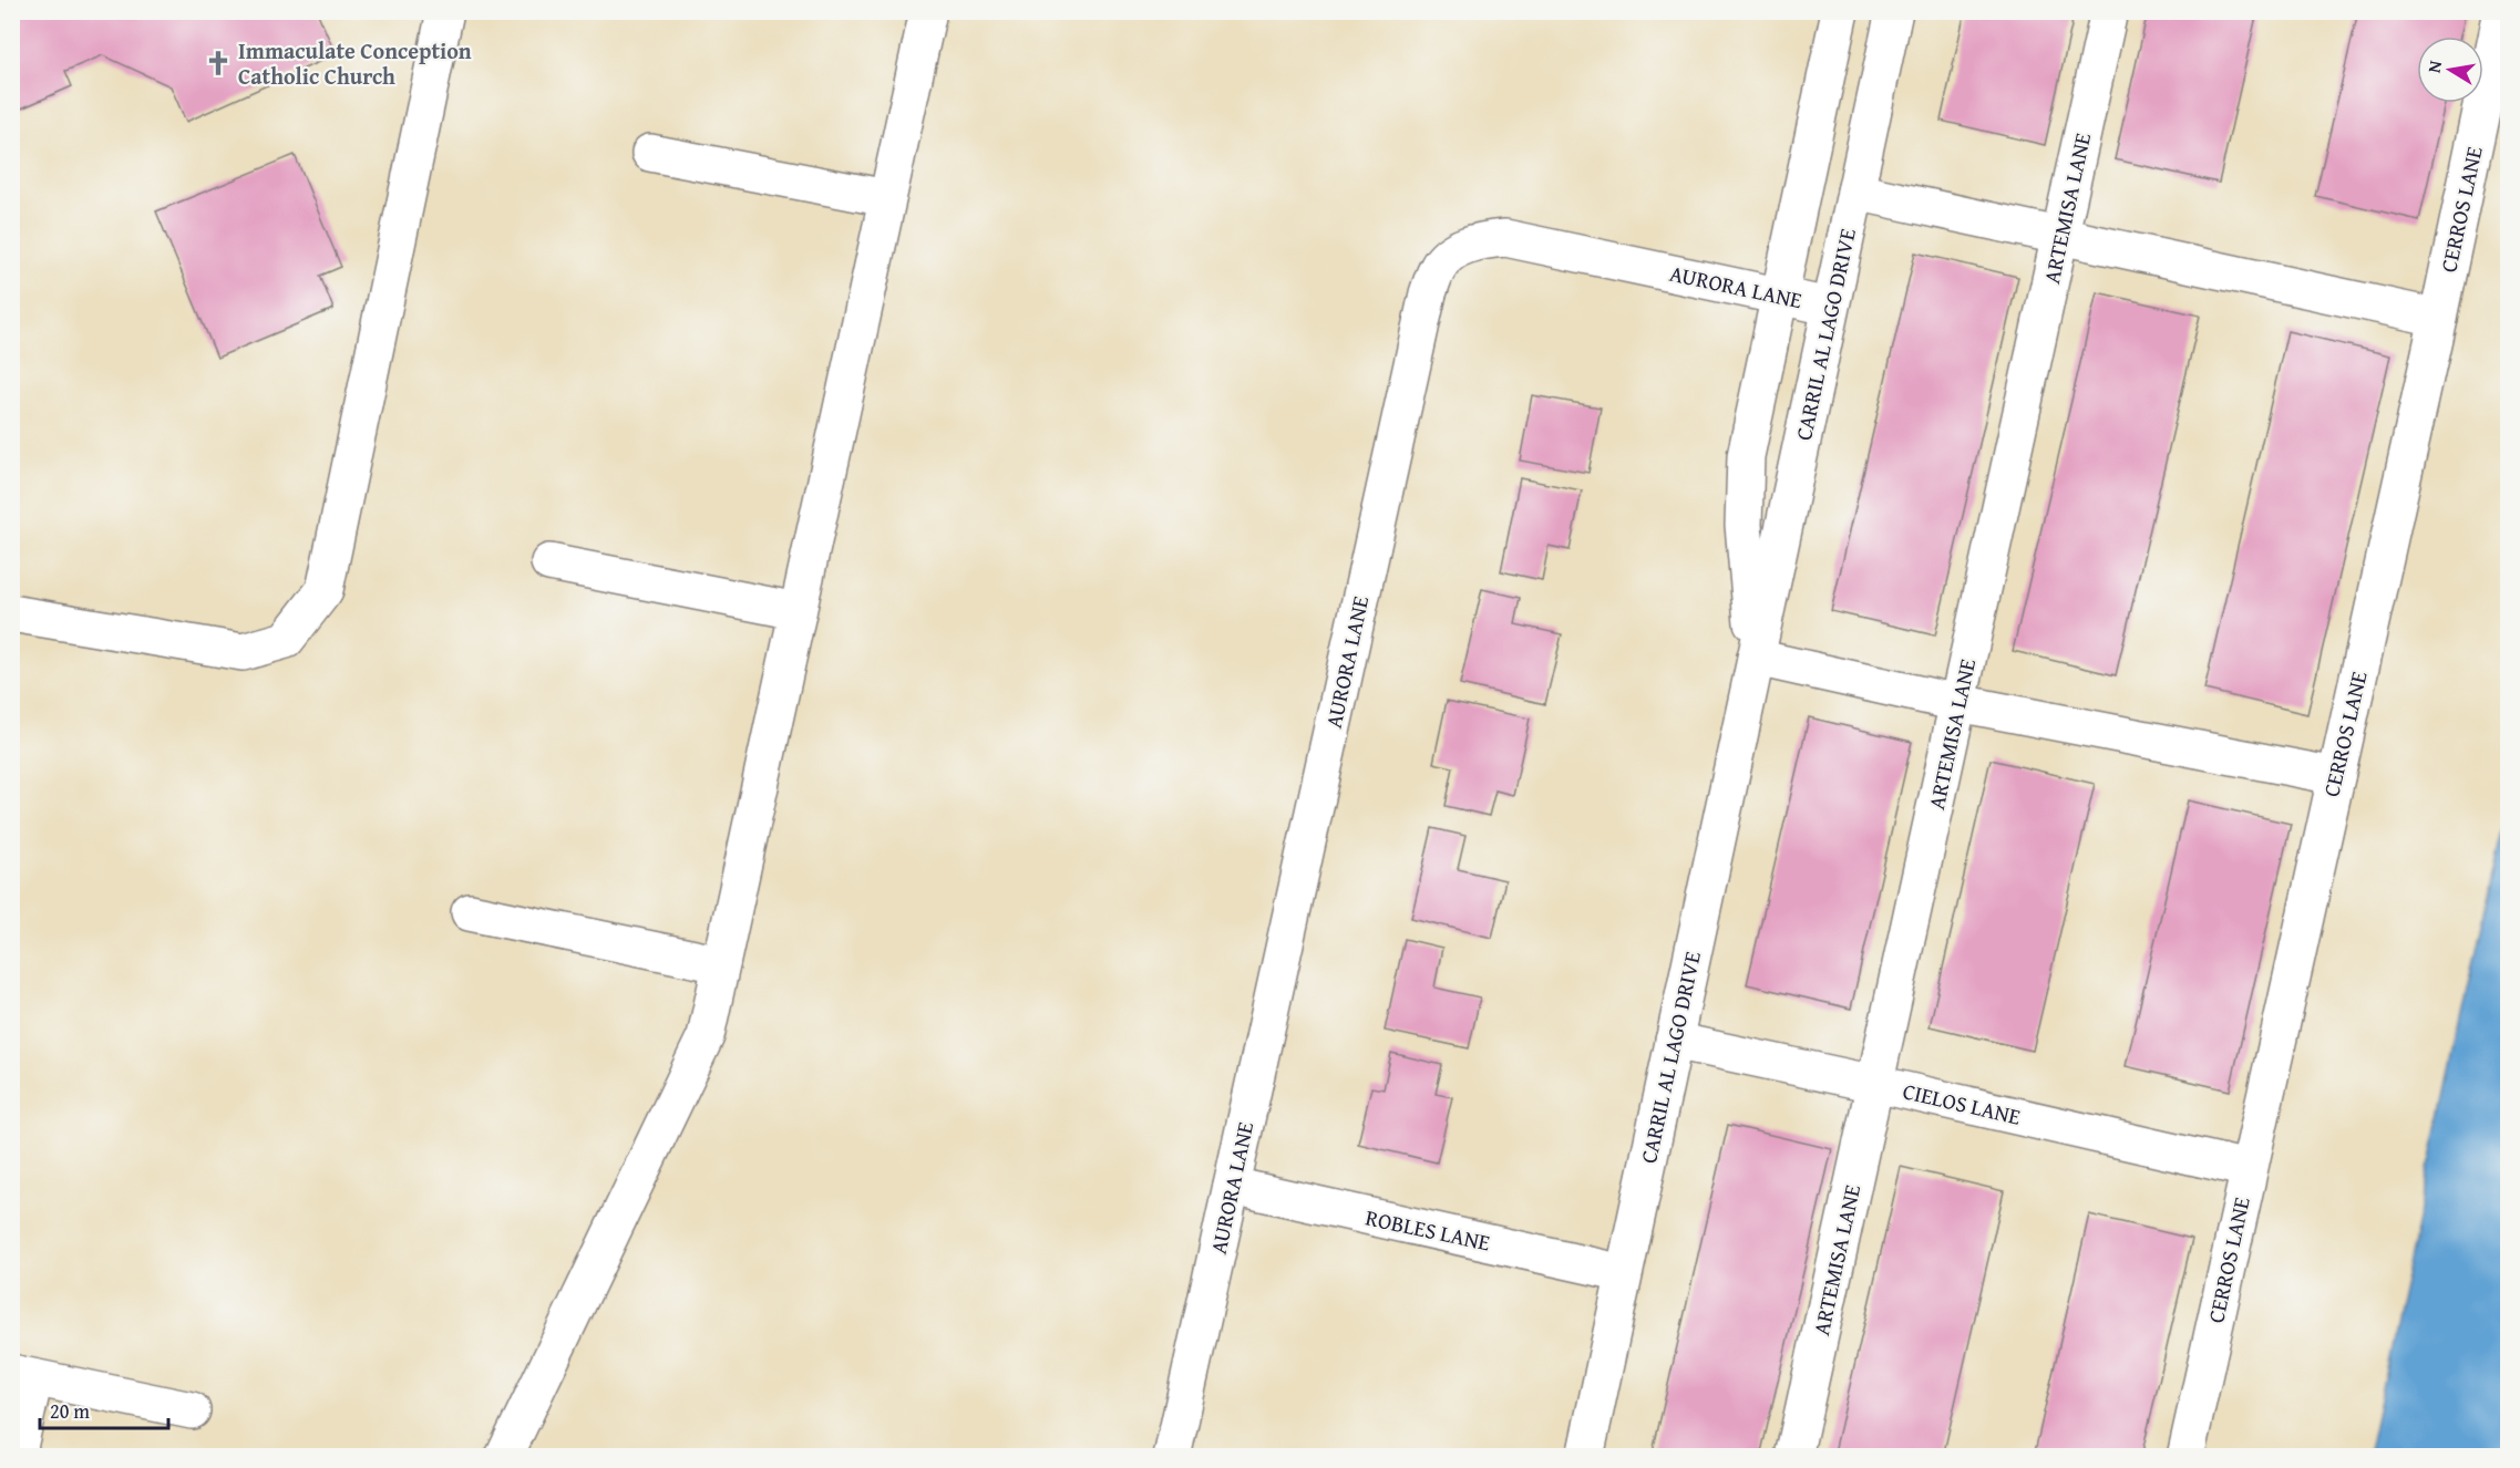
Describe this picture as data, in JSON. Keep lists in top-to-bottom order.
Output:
{
  "streets": {
    "street": [
      "ARTEMISA LANE",
      "CERROS LANE",
      "AURORA LANE",
      "CARRIL AL LAGO DRIVE",
      "CIELOS LANE",
      "ROBLES LANE"
    ]
  },
  "crossings": [
    ["ARTEMISA LANE", "CIELOS LANE"],
    ["CERROS LANE", "CIELOS LANE"],
    ["AURORA LANE", "CARRIL AL LAGO DRIVE"],
    ["AURORA LANE", "ROBLES LANE"],
    ["CARRIL AL LAGO DRIVE", "CIELOS LANE"],
    ["CARRIL AL LAGO DRIVE", "ROBLES LANE"]
  ],
  "places": {
    "church": ["Immaculate Conception Catholic Church"]
  },
  "scale_bar": "20 m",
  "north": "left"
}
